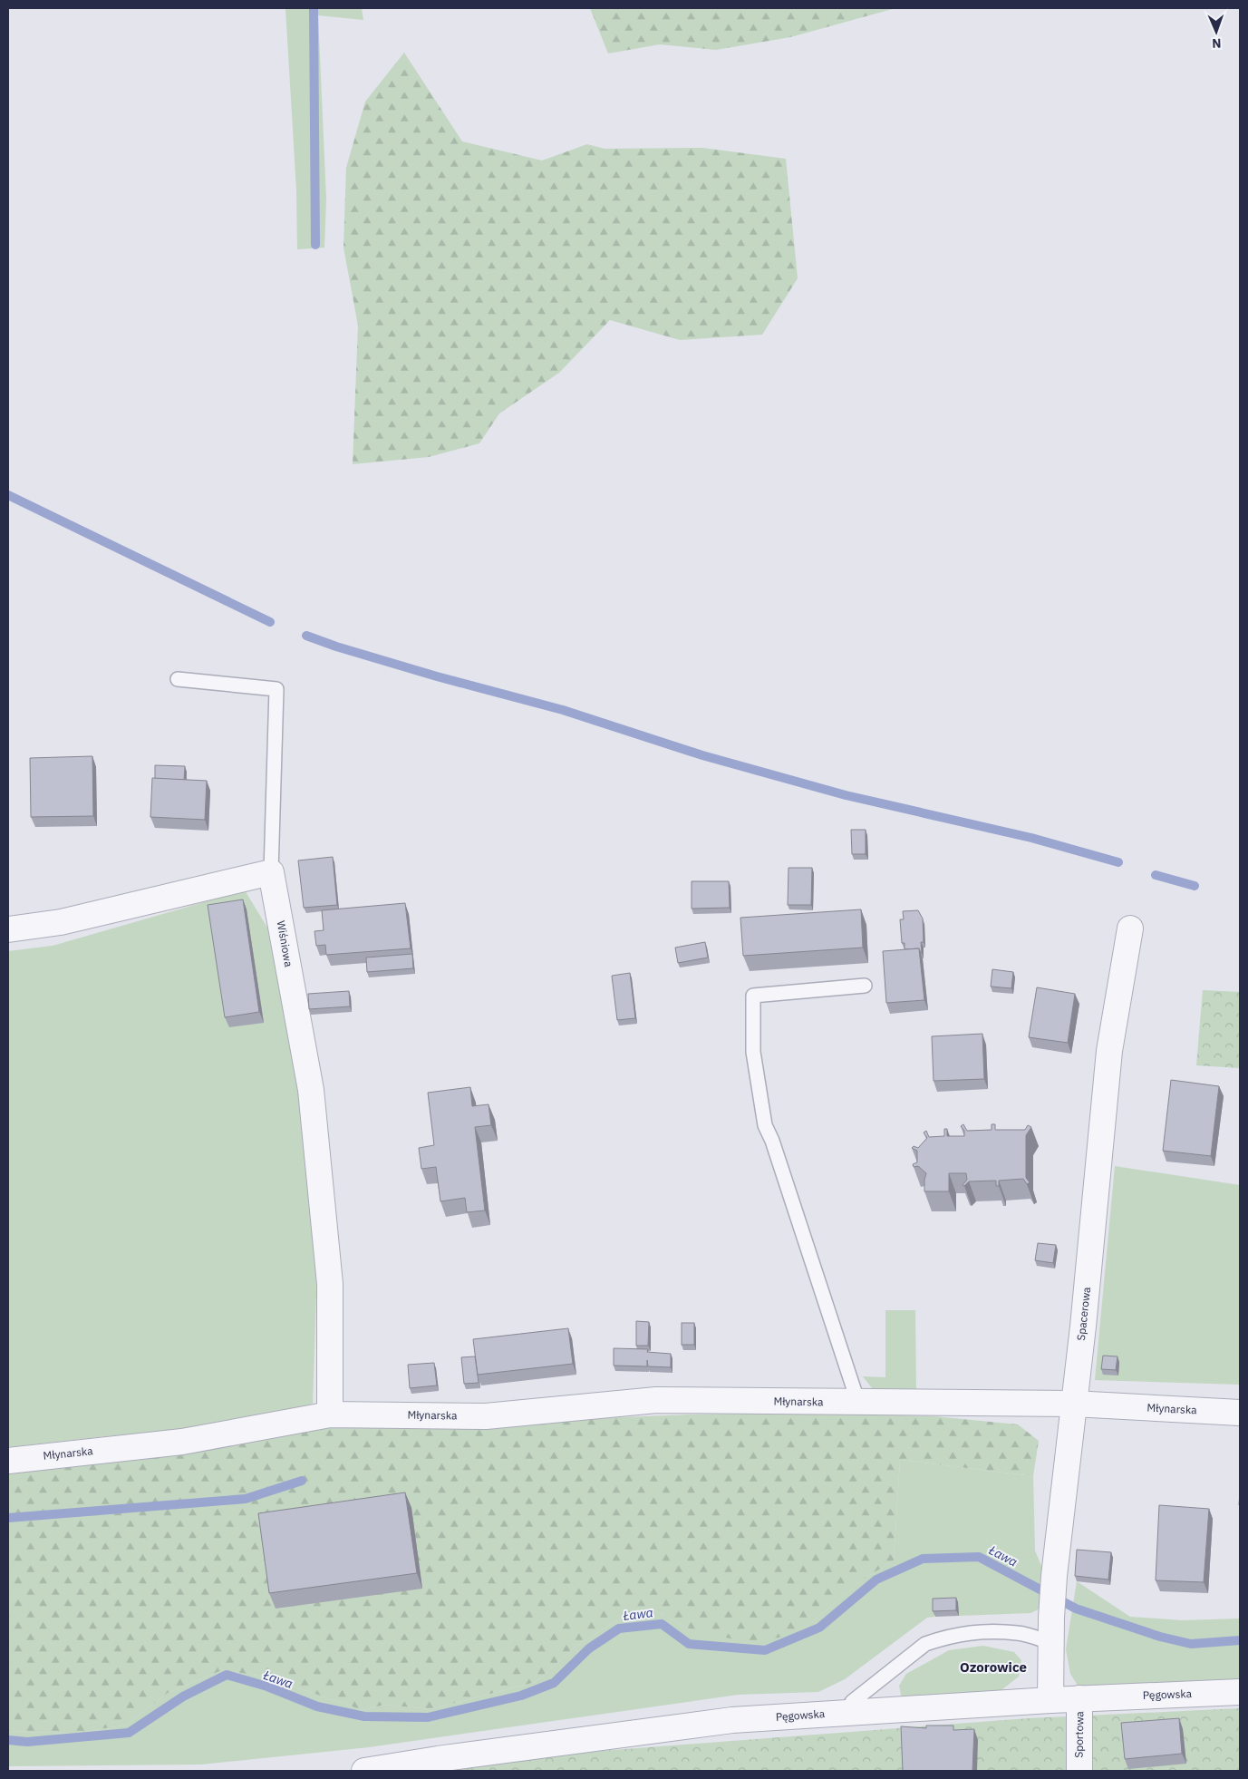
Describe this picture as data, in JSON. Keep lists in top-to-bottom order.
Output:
{
  "streets": {
    "street": [
      "Wiśniowa",
      "Spacerowa",
      "Młynarska",
      "Pęgowska",
      "Sportowa"
    ]
  },
  "crossings": [
    ["Wiśniowa", "Młynarska"],
    ["Spacerowa", "Młynarska"],
    ["Spacerowa", "Pęgowska"],
    ["Pęgowska", "Sportowa"]
  ],
  "districts": ["Ozorowice"],
  "water": ["Ława"],
  "north": "bottom"
}
